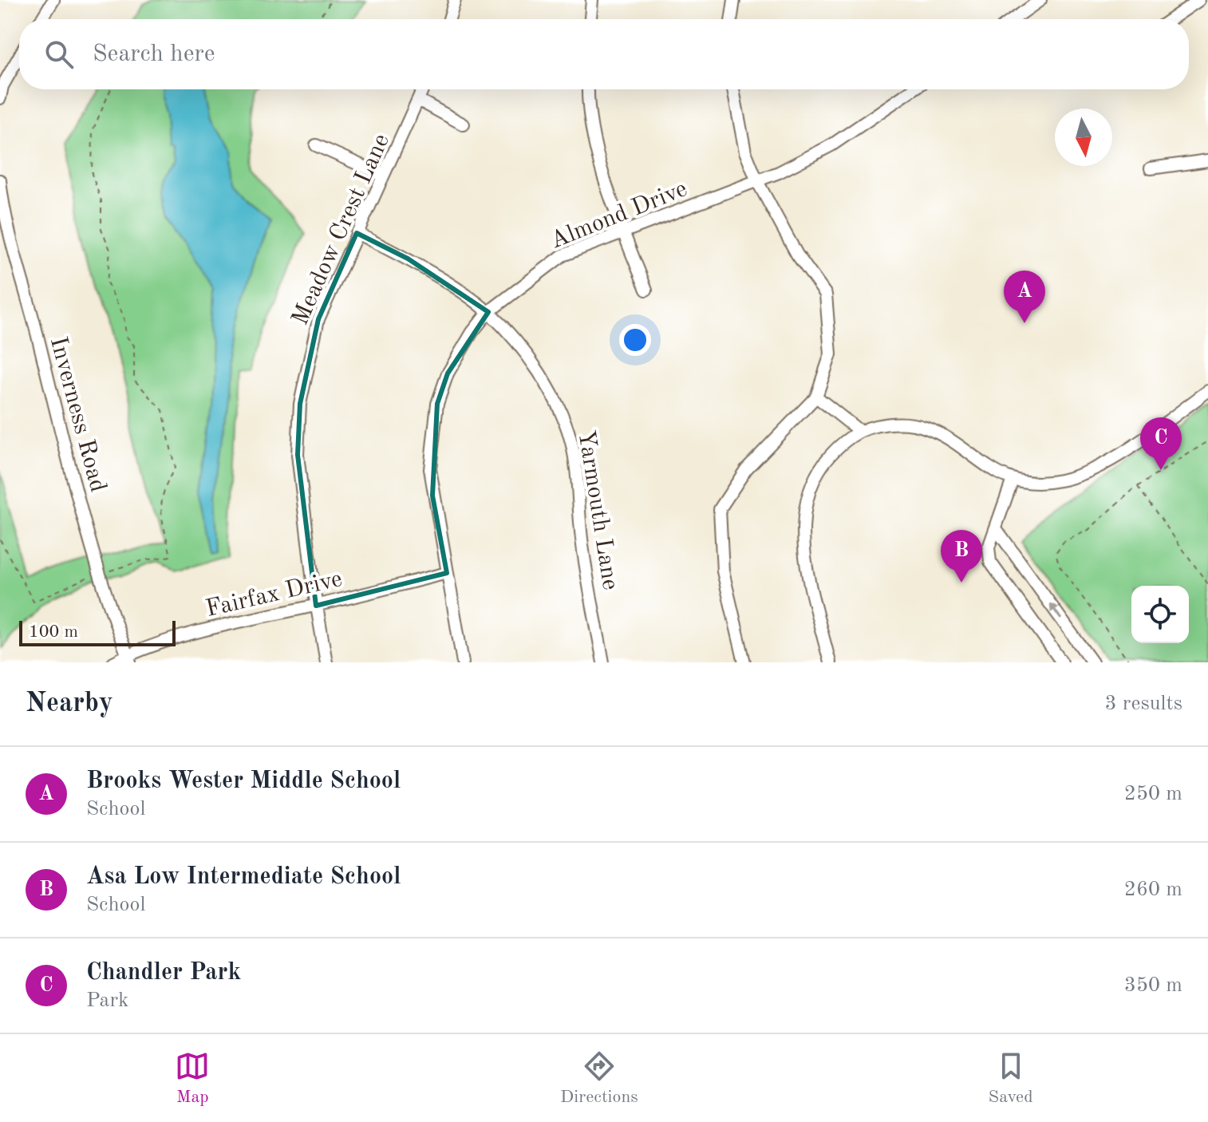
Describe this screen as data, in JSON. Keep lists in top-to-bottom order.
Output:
{
  "streets": {
    "street": [
      "Almond Drive",
      "Meadow Crest Lane",
      "Inverness Road",
      "Yarmouth Lane",
      "Fairfax Drive"
    ]
  },
  "crossings": [
    ["Almond Drive", "Yarmouth Lane"],
    ["Almond Drive", "Fairfax Drive"],
    ["Meadow Crest Lane", "Yarmouth Lane"],
    ["Meadow Crest Lane", "Fairfax Drive"],
    ["Inverness Road", "Fairfax Drive"]
  ],
  "scale_bar": "100 m",
  "north": "bottom",
  "page": {
    "search": "Search here",
    "pins": ["A", "C", "B"],
    "scale": "100 m",
    "heading": ["Nearby", "3 results"],
    "list": [
      {
        "mark": "A",
        "name": "Brooks Wester Middle School",
        "note": "School",
        "value": "250 m"
      },
      {
        "mark": "B",
        "name": "Asa Low Intermediate School",
        "note": "School",
        "value": "260 m"
      },
      {
        "mark": "C",
        "name": "Chandler Park",
        "note": "Park",
        "value": "350 m"
      }
    ],
    "nav": ["Map", "Directions", "Saved"]
  }
}
